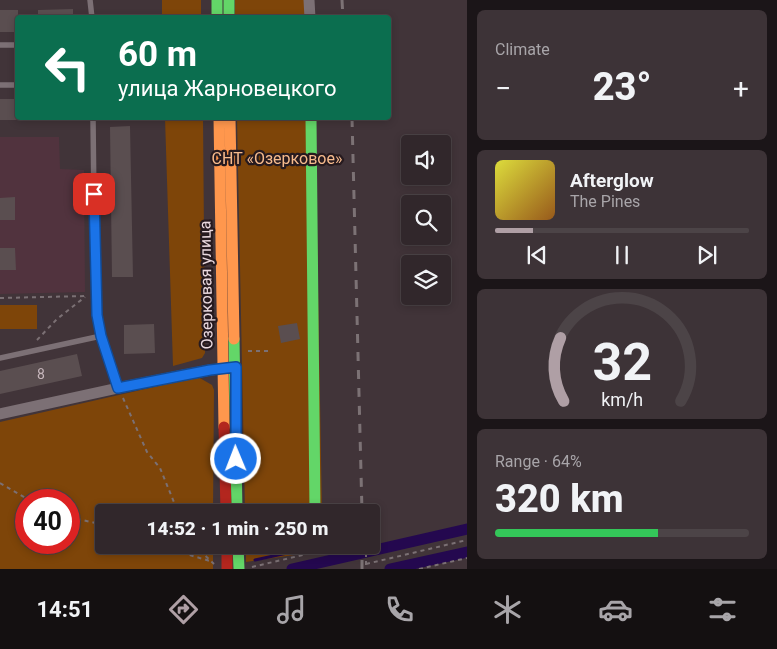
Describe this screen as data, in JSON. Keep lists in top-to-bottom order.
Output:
{
  "streets": {
    "street": ["Озерковая улица"]
  },
  "parks": ["СНТ «Озерковое»"],
  "house_numbers": ["8"],
  "page": {
    "tile": [
      "Climate",
      ["Range · 64%", "320 km"]
    ],
    "turn": ["60 m", "улица Жарновецкого"],
    "heat": ["−", "23°", "+"],
    "song": ["Afterglow", "The Pines"],
    "limit": "40",
    "trip": "14:52 · 1 min · 250 m",
    "tabs": "14:51",
    "gauge": ["32", "km/h"]
  }
}
